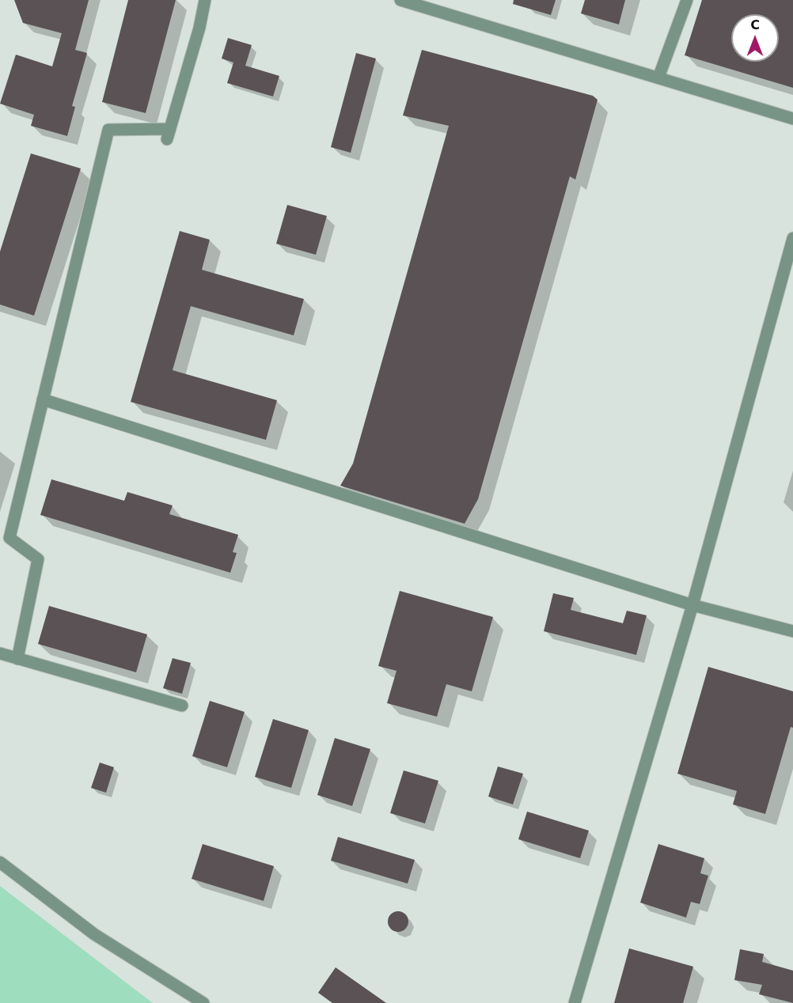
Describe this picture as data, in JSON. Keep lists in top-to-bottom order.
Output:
{
  "north": "top"
}
